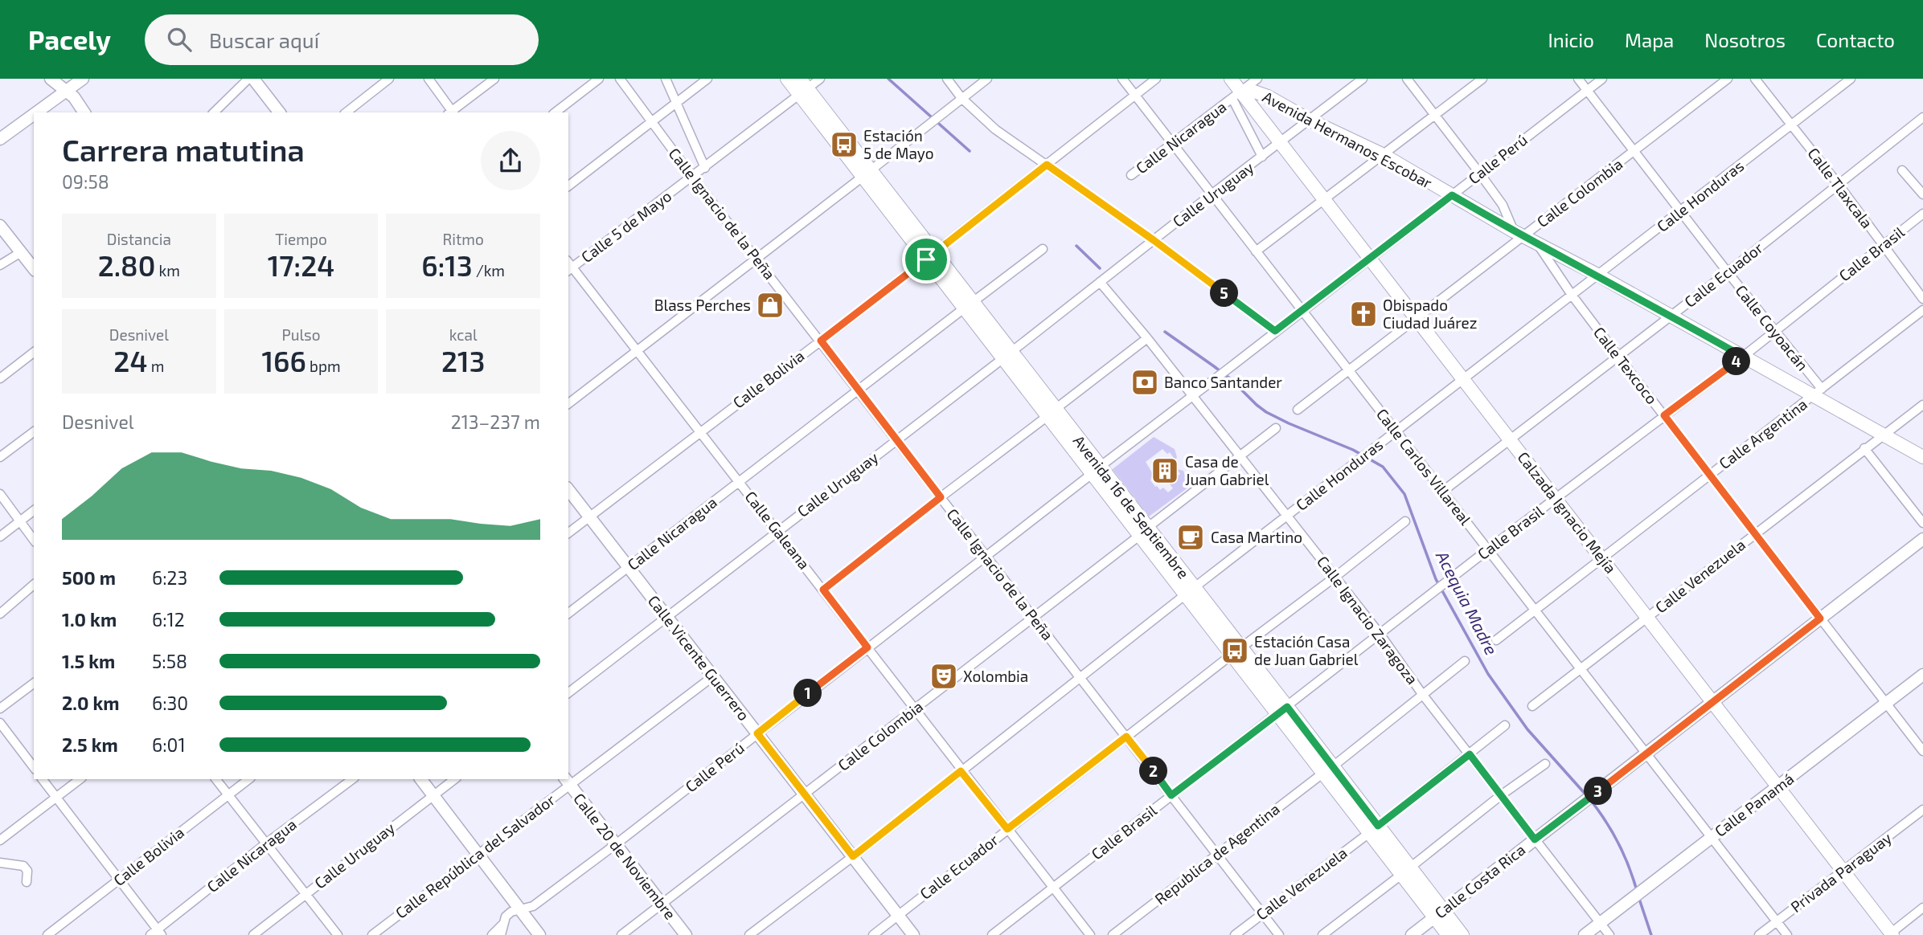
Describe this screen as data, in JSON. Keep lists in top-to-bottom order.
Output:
{
  "streets": {
    "main road": ["Avenida Hermanos Escobar", "Avenida 16 de Septiembre", "Calzada Ignacio Mejía"],
    "street": [
      "Calle Nicaragua",
      "Calle Perú",
      "Calle Tlaxcala",
      "Calle Colombia",
      "Calle Uruguay",
      "Calle Honduras",
      "Calle Ignacio de la Peña",
      "Calle 5 de Mayo",
      "Calle Brasil",
      "Calle Ecuador",
      "Calle Coyoacán",
      "Calle Texcoco",
      "Calle Bolivia",
      "Calle Argentina",
      "Calle Carlos Villareal",
      "Calle Galeana",
      "Calle Venezuela",
      "Calle Ignacio Zaragoza",
      "Calle Vicente Guerrero",
      "Calle Panamá",
      "Republica de Agentina",
      "Calle República del Salvador",
      "Calle 20 de Noviembre",
      "Privada Paraguay",
      "Calle Costa Rica"
    ]
  },
  "crossings": [
    ["Calle Nicaragua", "Avenida Hermanos Escobar"],
    ["Calle Nicaragua", "Calle Ignacio de la Peña"],
    ["Calle Nicaragua", "Calle Carlos Villareal"],
    ["Calle Nicaragua", "Avenida 16 de Septiembre"],
    ["Calle Nicaragua", "Calzada Ignacio Mejía"],
    ["Calle Nicaragua", "Calle Galeana"],
    ["Calle Nicaragua", "Calle Vicente Guerrero"],
    ["Avenida Hermanos Escobar", "Calle Perú"],
    ["Avenida Hermanos Escobar", "Calle Colombia"],
    ["Avenida Hermanos Escobar", "Calle Uruguay"],
    ["Avenida Hermanos Escobar", "Calle Honduras"],
    ["Avenida Hermanos Escobar", "Calle Brasil"],
    ["Avenida Hermanos Escobar", "Calle Ecuador"],
    ["Avenida Hermanos Escobar", "Calle Coyoacán"],
    ["Avenida Hermanos Escobar", "Calle Texcoco"],
    ["Avenida Hermanos Escobar", "Calle Argentina"],
    ["Avenida Hermanos Escobar", "Calzada Ignacio Mejía"],
    ["Avenida Hermanos Escobar", "Calle Venezuela"],
    ["Calle Perú", "Calle Ignacio de la Peña"],
    ["Calle Perú", "Calle Coyoacán"],
    ["Calle Perú", "Calle Carlos Villareal"],
    ["Calle Perú", "Avenida 16 de Septiembre"],
    ["Calle Perú", "Calzada Ignacio Mejía"],
    ["Calle Perú", "Calle Galeana"],
    ["Calle Perú", "Calle Ignacio Zaragoza"],
    ["Calle Perú", "Calle Vicente Guerrero"],
    ["Calle Perú", "Calle 20 de Noviembre"],
    ["Calle Tlaxcala", "Calle Honduras"],
    ["Calle Tlaxcala", "Calle Brasil"],
    ["Calle Tlaxcala", "Calle Ecuador"],
    ["Calle Colombia", "Calle Ignacio de la Peña"],
    ["Calle Colombia", "Calle Coyoacán"],
    ["Calle Colombia", "Calle Carlos Villareal"],
    ["Calle Colombia", "Avenida 16 de Septiembre"],
    ["Calle Colombia", "Calzada Ignacio Mejía"],
    ["Calle Colombia", "Calle Galeana"],
    ["Calle Colombia", "Calle Ignacio Zaragoza"],
    ["Calle Colombia", "Calle Vicente Guerrero"],
    ["Calle Colombia", "Calle 20 de Noviembre"],
    ["Calle Uruguay", "Calle Ignacio de la Peña"],
    ["Calle Uruguay", "Calle Carlos Villareal"],
    ["Calle Uruguay", "Avenida 16 de Septiembre"],
    ["Calle Uruguay", "Calzada Ignacio Mejía"],
    ["Calle Uruguay", "Calle Galeana"],
    ["Calle Uruguay", "Calle Ignacio Zaragoza"],
    ["Calle Uruguay", "Calle Vicente Guerrero"],
    ["Calle Honduras", "Calle Ignacio de la Peña"],
    ["Calle Honduras", "Calle Coyoacán"],
    ["Calle Honduras", "Calle Texcoco"],
    ["Calle Honduras", "Calle Carlos Villareal"],
    ["Calle Honduras", "Avenida 16 de Septiembre"],
    ["Calle Honduras", "Calzada Ignacio Mejía"],
    ["Calle Honduras", "Calle Galeana"],
    ["Calle Honduras", "Calle Ignacio Zaragoza"],
    ["Calle Honduras", "Calle Vicente Guerrero"],
    ["Calle Ignacio de la Peña", "Calle 5 de Mayo"],
    ["Calle Ignacio de la Peña", "Calle Brasil"],
    ["Calle Ignacio de la Peña", "Calle Ecuador"],
    ["Calle Ignacio de la Peña", "Calle Bolivia"],
    ["Calle Ignacio de la Peña", "Calle Venezuela"],
    ["Calle Ignacio de la Peña", "Republica de Agentina"],
    ["Calle 5 de Mayo", "Avenida 16 de Septiembre"],
    ["Calle 5 de Mayo", "Calle Galeana"],
    ["Calle Brasil", "Calle Coyoacán"],
    ["Calle Brasil", "Calle Texcoco"],
    ["Calle Brasil", "Calle Carlos Villareal"],
    ["Calle Brasil", "Avenida 16 de Septiembre"],
    ["Calle Brasil", "Calzada Ignacio Mejía"],
    ["Calle Brasil", "Calle Galeana"],
    ["Calle Brasil", "Calle Ignacio Zaragoza"],
    ["Calle Ecuador", "Calle Coyoacán"],
    ["Calle Ecuador", "Calle Texcoco"],
    ["Calle Ecuador", "Calle Carlos Villareal"],
    ["Calle Ecuador", "Avenida 16 de Septiembre"],
    ["Calle Ecuador", "Calzada Ignacio Mejía"],
    ["Calle Ecuador", "Calle Galeana"],
    ["Calle Ecuador", "Calle Ignacio Zaragoza"],
    ["Calle Ecuador", "Calle Vicente Guerrero"],
    ["Calle Coyoacán", "Calle Argentina"],
    ["Calle Texcoco", "Calle Argentina"],
    ["Calle Texcoco", "Calle Venezuela"],
    ["Calle Texcoco", "Calle Panamá"],
    ["Calle Texcoco", "Calle Costa Rica"],
    ["Calle Bolivia", "Calle Carlos Villareal"],
    ["Calle Bolivia", "Avenida 16 de Septiembre"],
    ["Calle Bolivia", "Calle Galeana"],
    ["Calle Bolivia", "Calle Vicente Guerrero"],
    ["Calle Argentina", "Calle Carlos Villareal"],
    ["Calle Argentina", "Calzada Ignacio Mejía"],
    ["Calle Carlos Villareal", "Calle Venezuela"],
    ["Calle Carlos Villareal", "Calle Panamá"],
    ["Calle Carlos Villareal", "Privada Paraguay"],
    ["Calle Carlos Villareal", "Calle Costa Rica"],
    ["Avenida 16 de Septiembre", "Calle Venezuela"],
    ["Avenida 16 de Septiembre", "Republica de Agentina"],
    ["Avenida 16 de Septiembre", "Calle Costa Rica"],
    ["Calzada Ignacio Mejía", "Calle Venezuela"],
    ["Calzada Ignacio Mejía", "Calle Panamá"],
    ["Calzada Ignacio Mejía", "Privada Paraguay"],
    ["Calzada Ignacio Mejía", "Calle Costa Rica"],
    ["Calle Venezuela", "Calle Ignacio Zaragoza"],
    ["Calle Ignacio Zaragoza", "Calle Panamá"],
    ["Calle Ignacio Zaragoza", "Calle Costa Rica"],
    ["Calle Vicente Guerrero", "Calle República del Salvador"],
    ["Calle República del Salvador", "Calle 20 de Noviembre"]
  ],
  "water": ["Acequia Madre"],
  "places": {
    "bus stop": ["Estación 5 de Mayo", "Estación Casa de Juan Gabriel"],
    "shop": ["Blass Perches"],
    "church": ["Obispado Ciudad Juárez"],
    "bank": ["Banco Santander"],
    "building": ["Casa de Juan Gabriel"],
    "cafe": ["Casa Martino"],
    "theatre": ["Xolombia"]
  },
  "page": {
    "header": "Pacely",
    "search": "Buscar aquí",
    "nav": [
      "Inicio",
      "Mapa",
      "Nosotros",
      "Contacto"
    ],
    "heading": ["Carrera matutina", "09:58"],
    "stats": [
      ["Distancia", "2.80 km"],
      ["Tiempo", "17:24"],
      ["Ritmo", "6:13 /km"],
      ["Desnivel", "24 m"],
      ["Pulso", "166 bpm"],
      ["kcal", "213"]
    ],
    "pins": [
      "5",
      "4",
      "1",
      "2",
      "3"
    ],
    "chart": ["Desnivel", "213–237 m"],
    "list": [
      {
        "name": "500 m",
        "note": "6:23"
      },
      {
        "name": "1.0 km",
        "note": "6:12"
      },
      {
        "name": "1.5 km",
        "note": "5:58"
      },
      {
        "name": "2.0 km",
        "note": "6:30"
      },
      {
        "name": "2.5 km",
        "note": "6:01"
      }
    ]
  }
}
